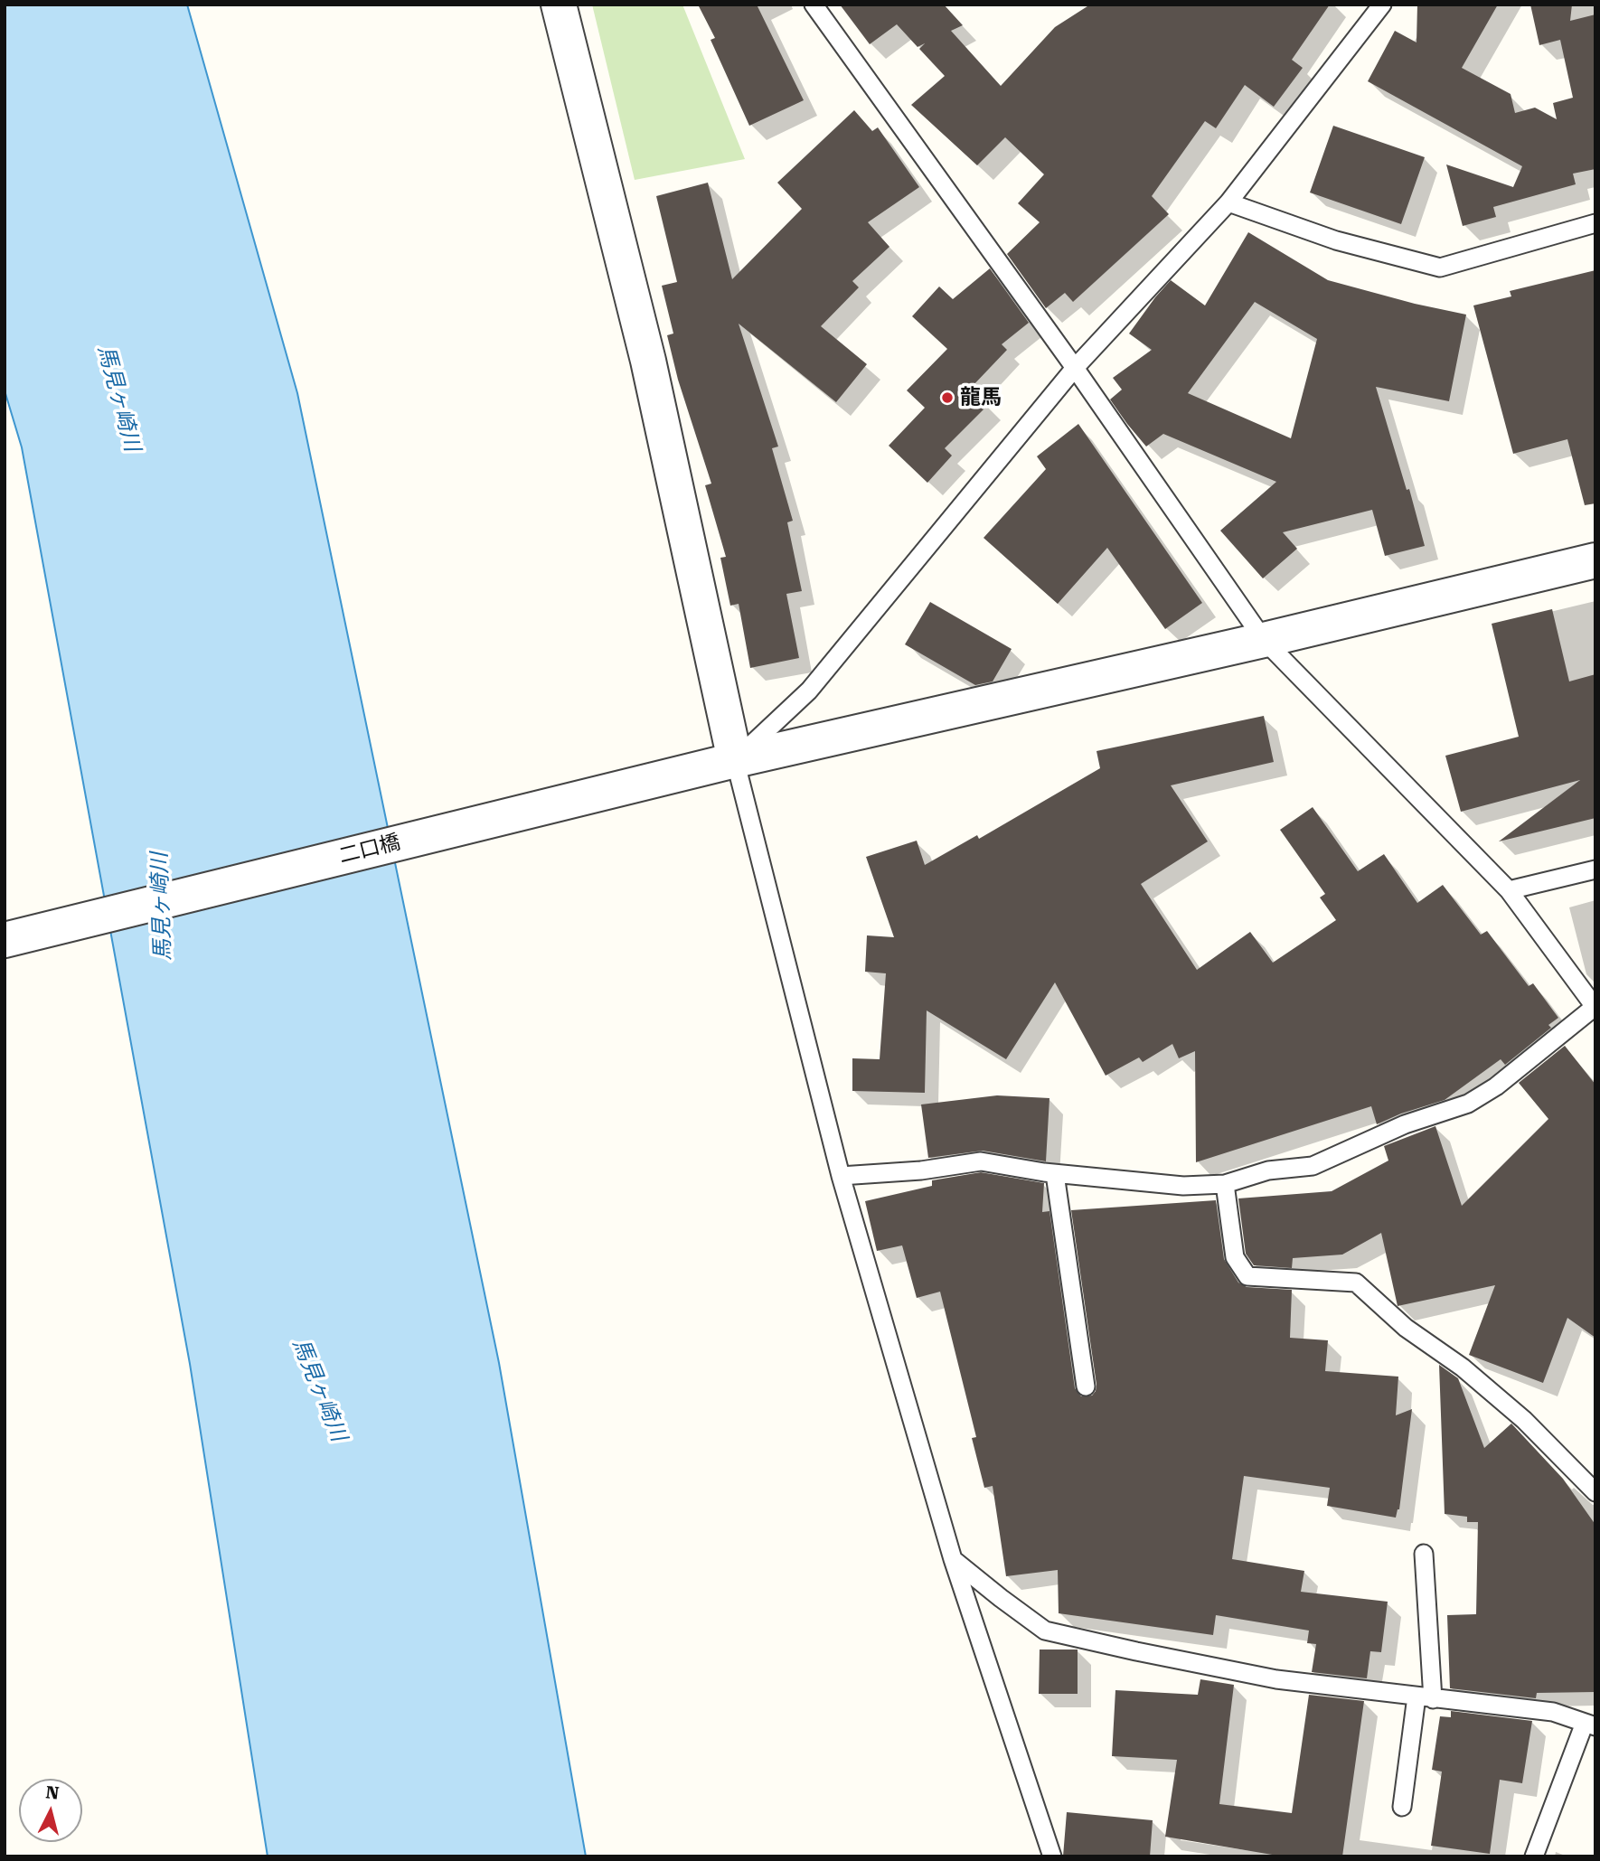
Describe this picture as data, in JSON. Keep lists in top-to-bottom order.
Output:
{
  "streets": {
    "street": ["二口橋"]
  },
  "water": ["馬見ヶ崎川"],
  "places": ["龍馬"],
  "north": "top"
}
